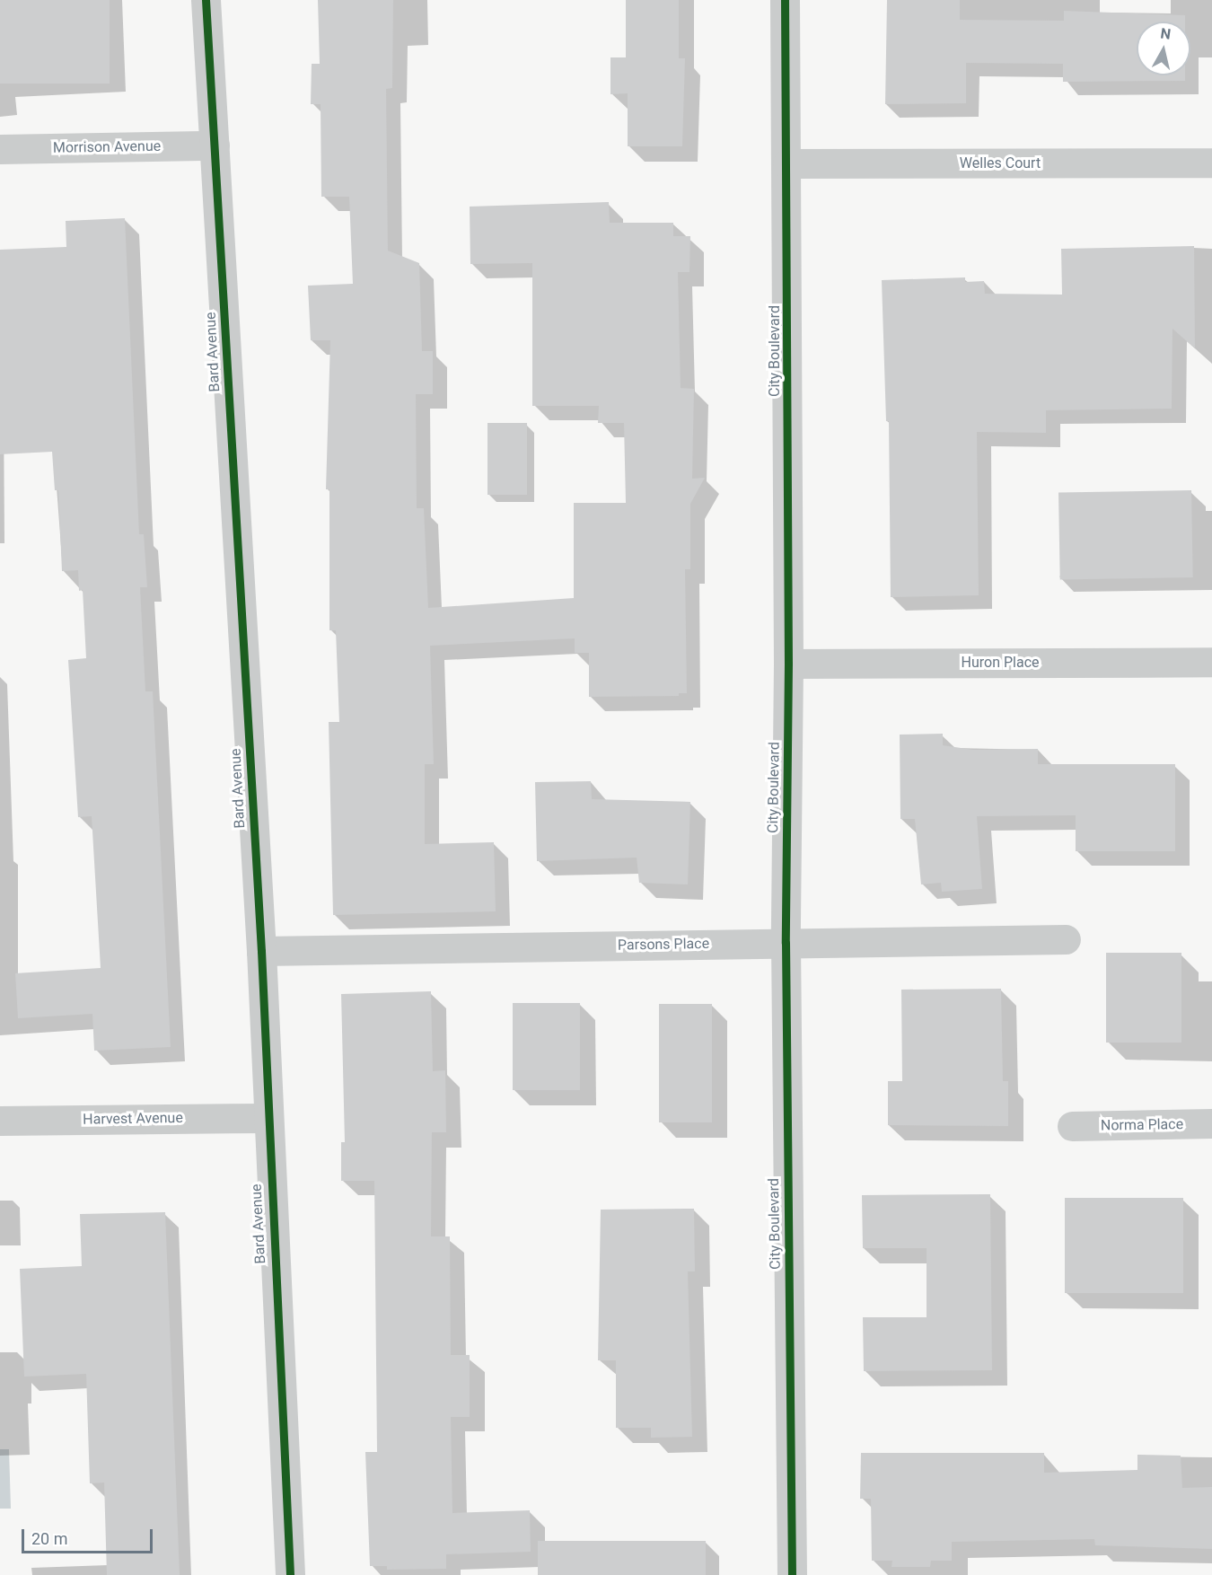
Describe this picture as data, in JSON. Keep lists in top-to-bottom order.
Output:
{
  "streets": {
    "street": [
      "Morrison Avenue",
      "Welles Court",
      "City Boulevard",
      "Bard Avenue",
      "Huron Place",
      "Parsons Place",
      "Harvest Avenue",
      "Norma Place"
    ]
  },
  "crossings": [
    ["Morrison Avenue", "Bard Avenue"],
    ["Welles Court", "City Boulevard"],
    ["City Boulevard", "Huron Place"],
    ["City Boulevard", "Parsons Place"],
    ["Bard Avenue", "Parsons Place"],
    ["Bard Avenue", "Harvest Avenue"]
  ],
  "scale_bar": "20 m",
  "north": "top"
}
